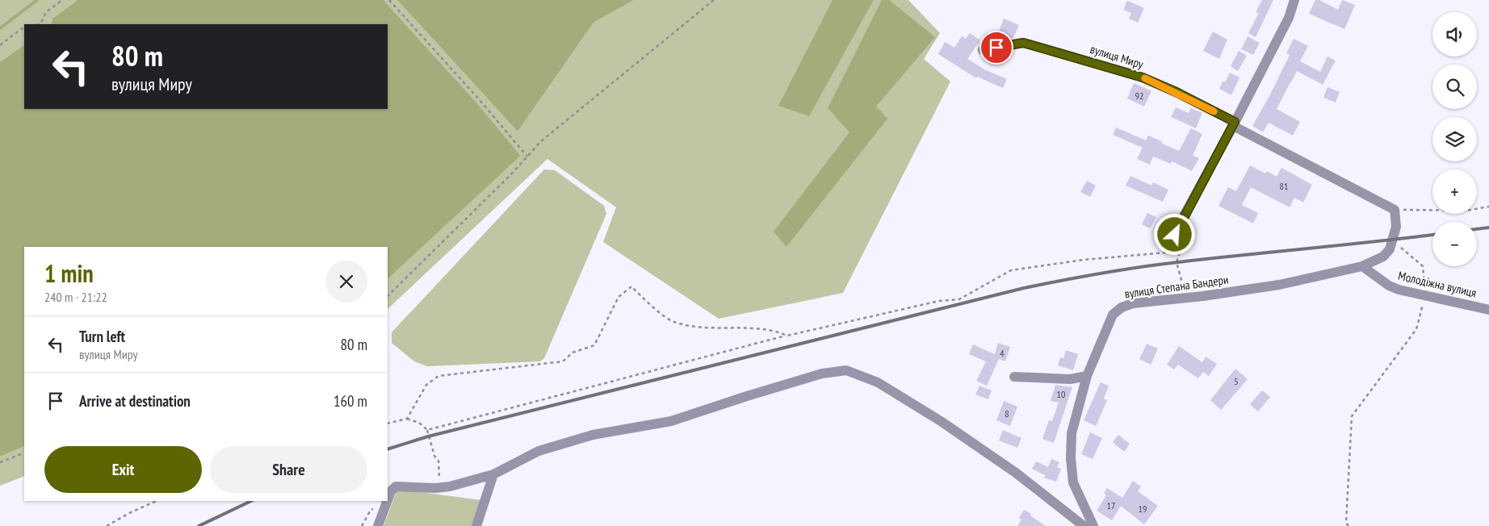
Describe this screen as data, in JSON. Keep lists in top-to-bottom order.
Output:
{
  "streets": {
    "street": ["вулиця Миру", "Молодіжна вулиця", "вулиця Степана Бандери"]
  },
  "crossings": [
    ["вулиця Миру", "вулиця Степана Бандери"],
    ["Молодіжна вулиця", "вулиця Степана Бандери"]
  ],
  "house_numbers": [
    "92",
    "81",
    "4",
    "5",
    "10",
    "8",
    "17",
    "19"
  ],
  "page": {
    "map_buttons": ["+", "−"],
    "turn": ["80 m", "вулиця Миру"],
    "heading": ["1 min", "240 m · 21:22"],
    "list": [
      {
        "name": "Turn left",
        "note": "вулиця Миру",
        "value": "80 m"
      },
      {
        "name": "Arrive at destination",
        "value": "160 m"
      }
    ],
    "buttons": ["Exit", "Share"]
  }
}
